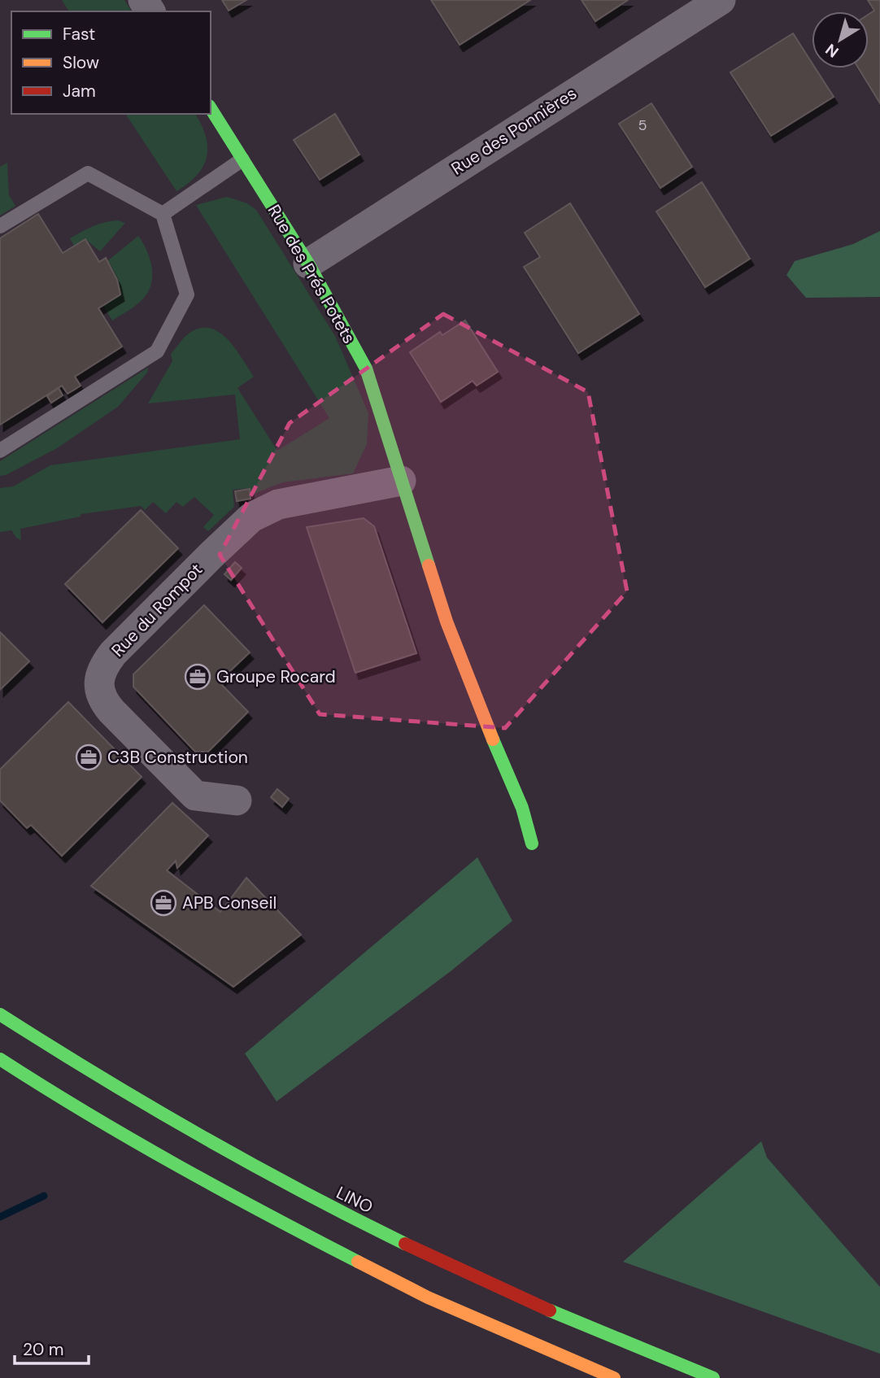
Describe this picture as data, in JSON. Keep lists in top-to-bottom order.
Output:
{
  "streets": {
    "main road": ["Rue des Prés Potets", "LINO"],
    "street": ["Rue des Ponnières", "Rue du Rompot"]
  },
  "crossings": [
    ["Rue des Ponnières", "Rue des Prés Potets"],
    ["Rue des Prés Potets", "Rue du Rompot"]
  ],
  "places": {
    "office": ["Groupe Rocard", "C3B Construction", "APB Conseil"]
  },
  "house_numbers": ["5"],
  "legend": ["Fast", "Slow", "Jam"],
  "scale_bar": "20 m",
  "north": "bottom left"
}
